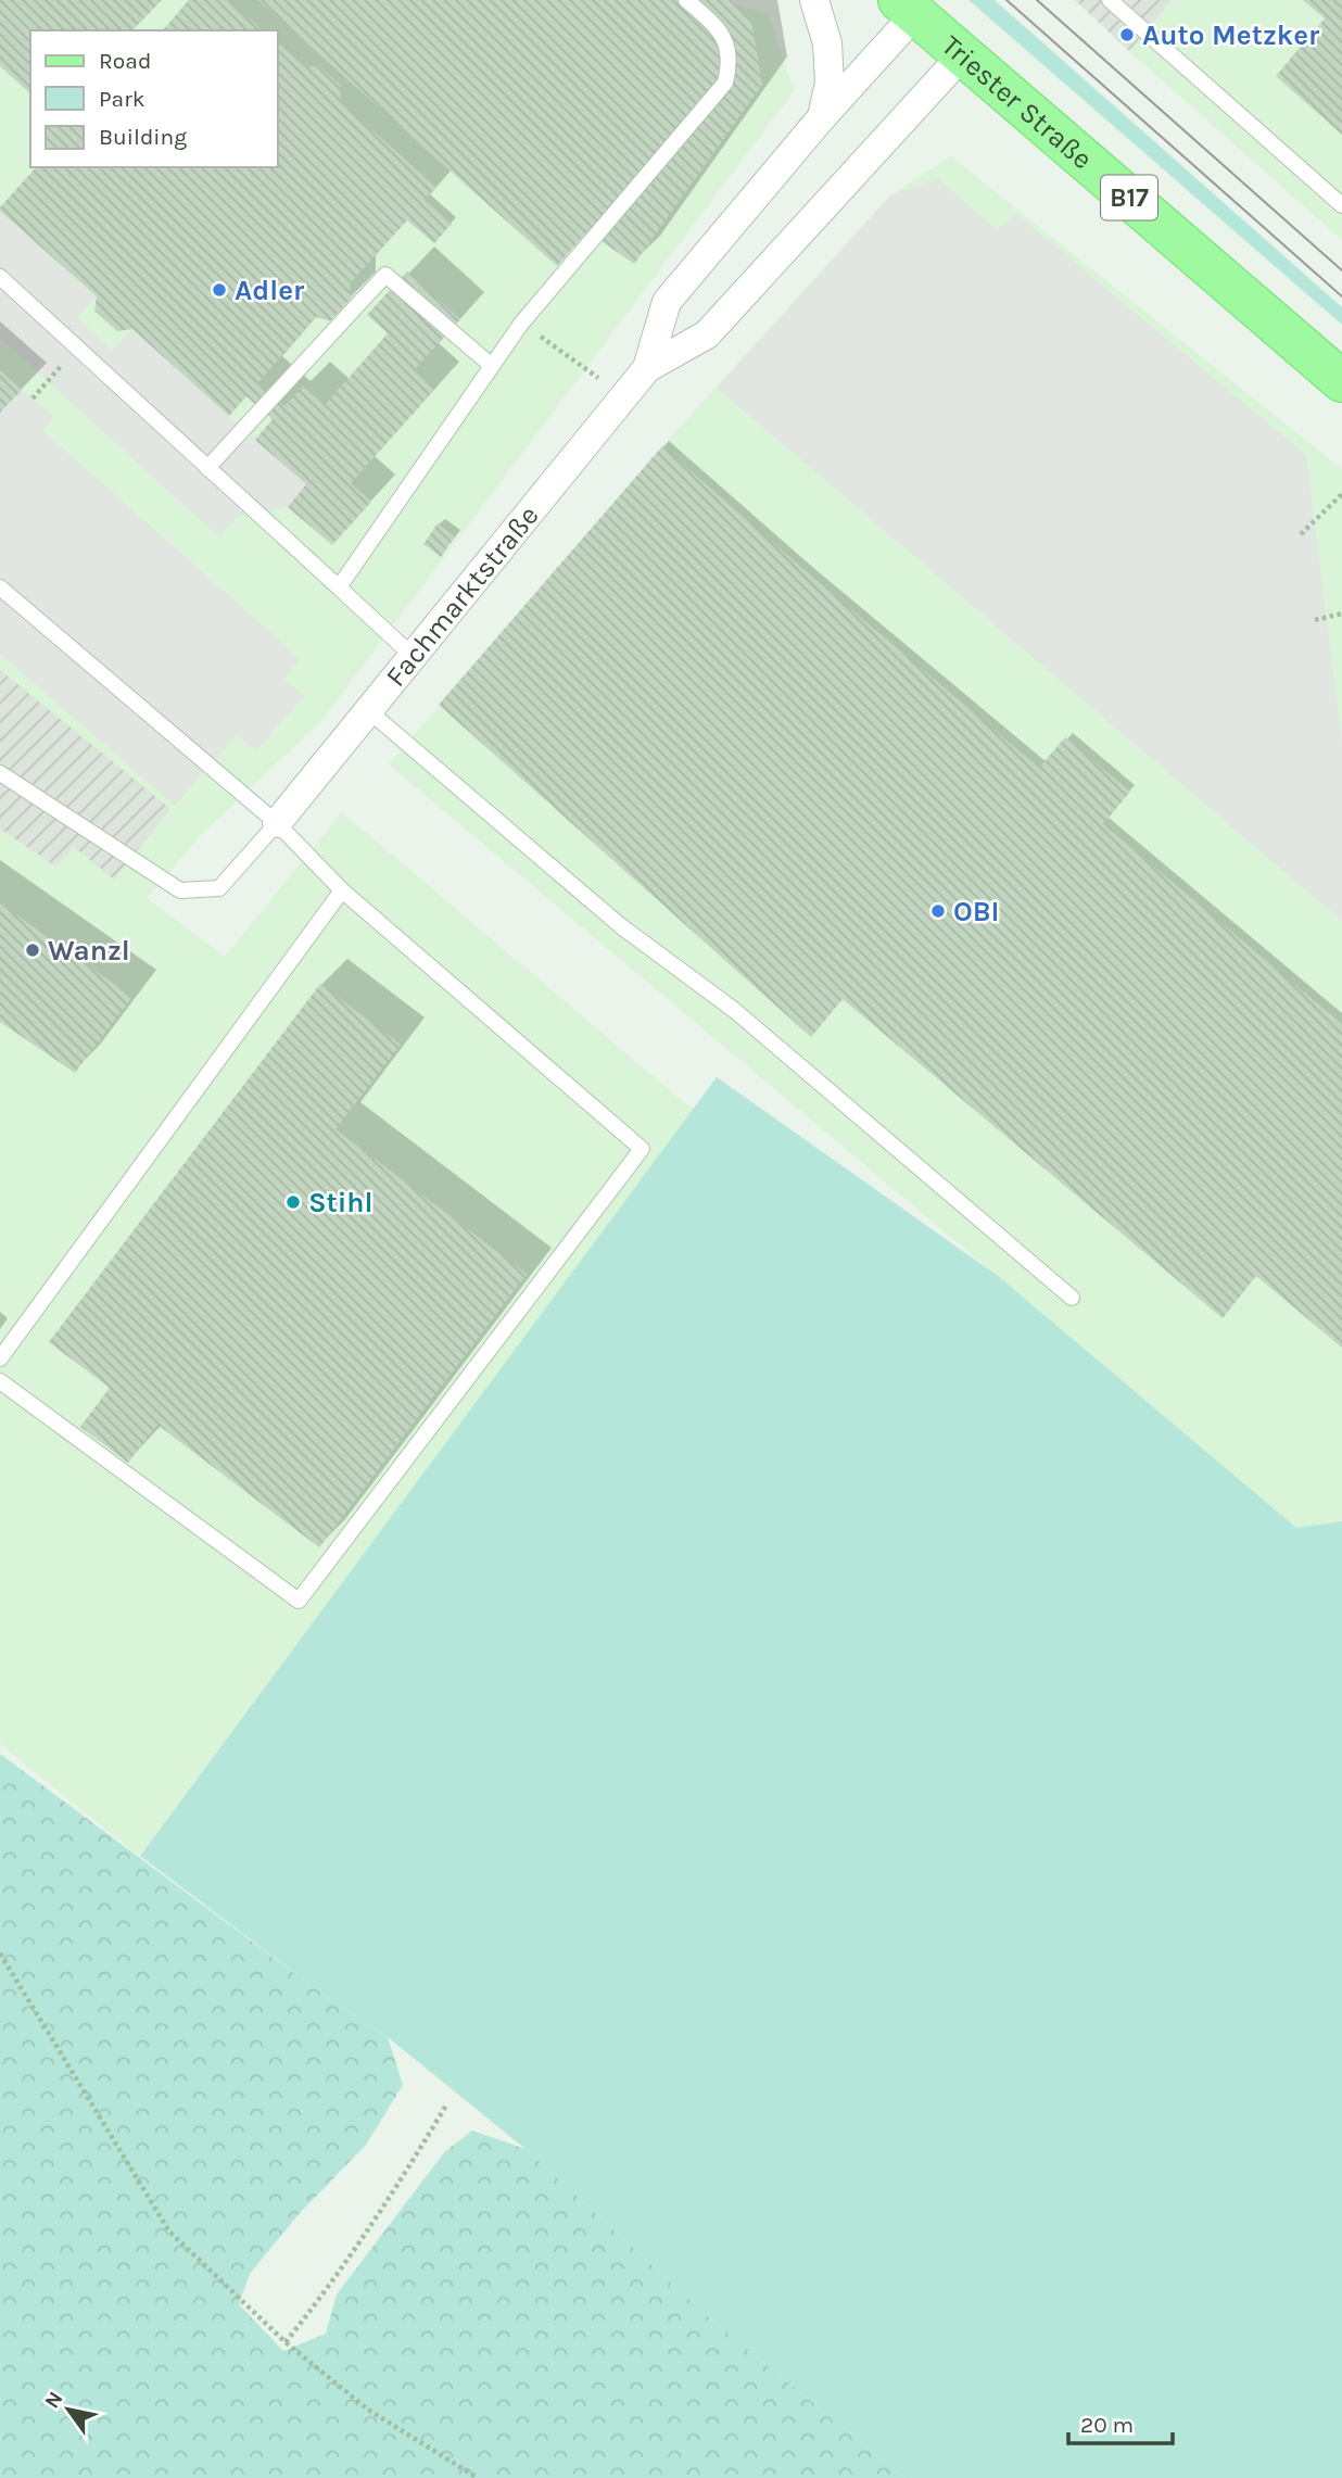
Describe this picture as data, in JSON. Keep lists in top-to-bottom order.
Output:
{
  "streets": {
    "main road": ["Triester Straße", "B17"],
    "street": ["Fachmarktstraße"]
  },
  "crossings": [
    ["Triester Straße", "Fachmarktstraße"]
  ],
  "places": [
    "Auto Metzker",
    "Adler",
    "OBI",
    "Wanzl",
    "Stihl"
  ],
  "legend": ["Road", "Park", "Building"],
  "scale_bar": "20 m",
  "north": "top left"
}
